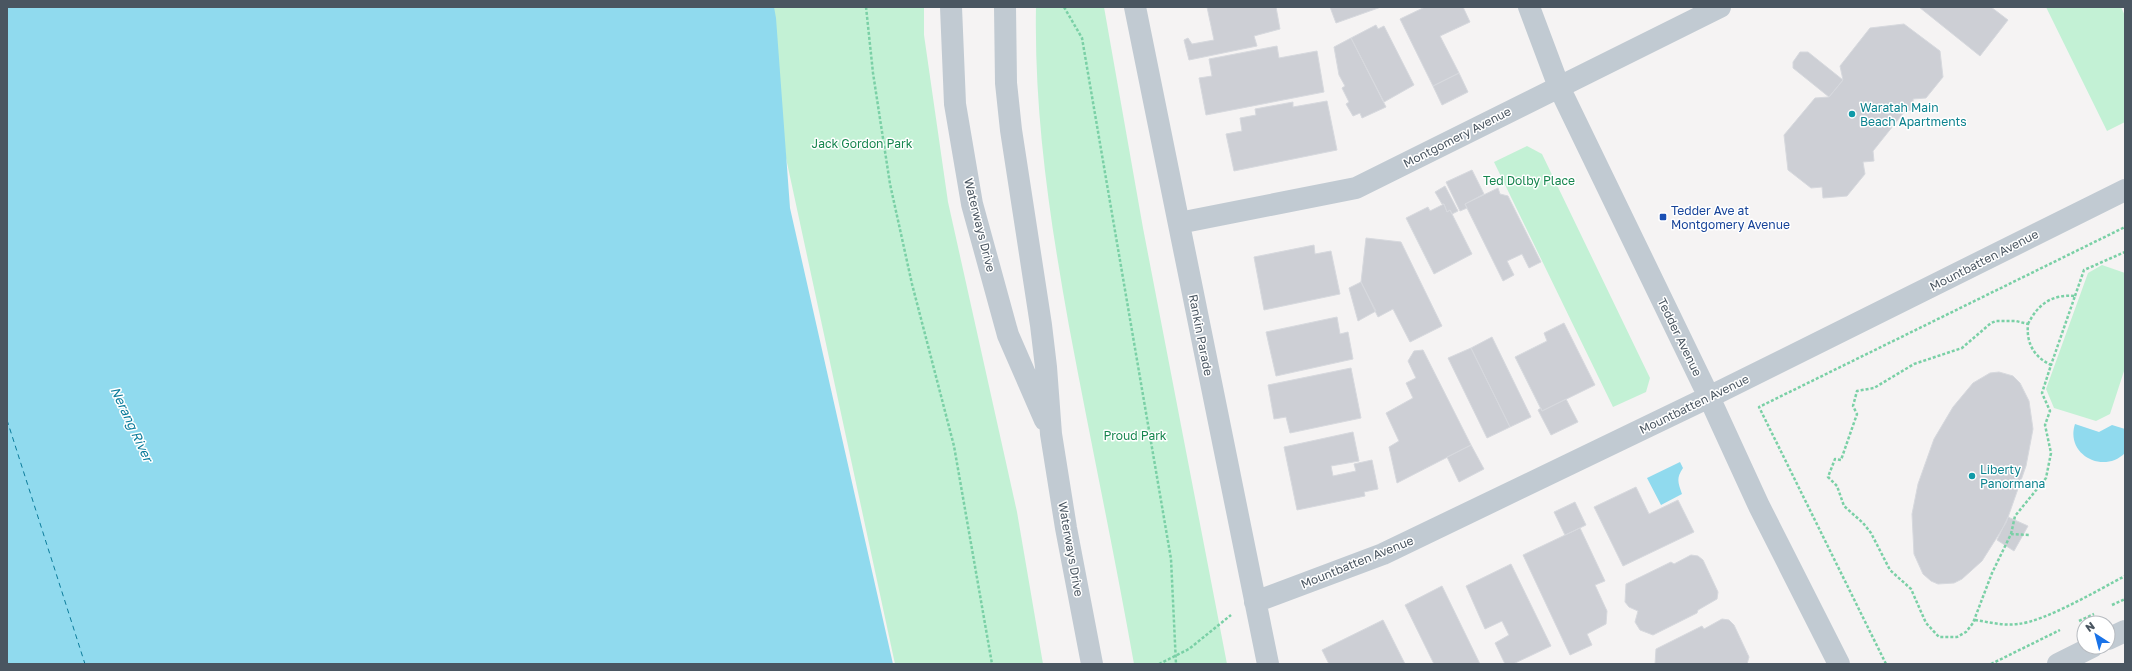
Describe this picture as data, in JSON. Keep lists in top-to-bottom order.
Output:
{
  "streets": {
    "street": [
      "Montgomery Avenue",
      "Waterways Drive",
      "Mountbatten Avenue",
      "Rankin Parade",
      "Tedder Avenue"
    ]
  },
  "crossings": [
    ["Montgomery Avenue", "Rankin Parade"],
    ["Montgomery Avenue", "Tedder Avenue"],
    ["Mountbatten Avenue", "Rankin Parade"],
    ["Mountbatten Avenue", "Tedder Avenue"]
  ],
  "water": ["Nerang River"],
  "parks": ["Jack Gordon Park", "Ted Dolby Place", "Proud Park"],
  "places": {
    "other": ["Waratah Main Beach Apartments", "Liberty Panormana"],
    "transit": ["Tedder Ave at Montgomery Avenue"]
  },
  "north": "top left"
}
